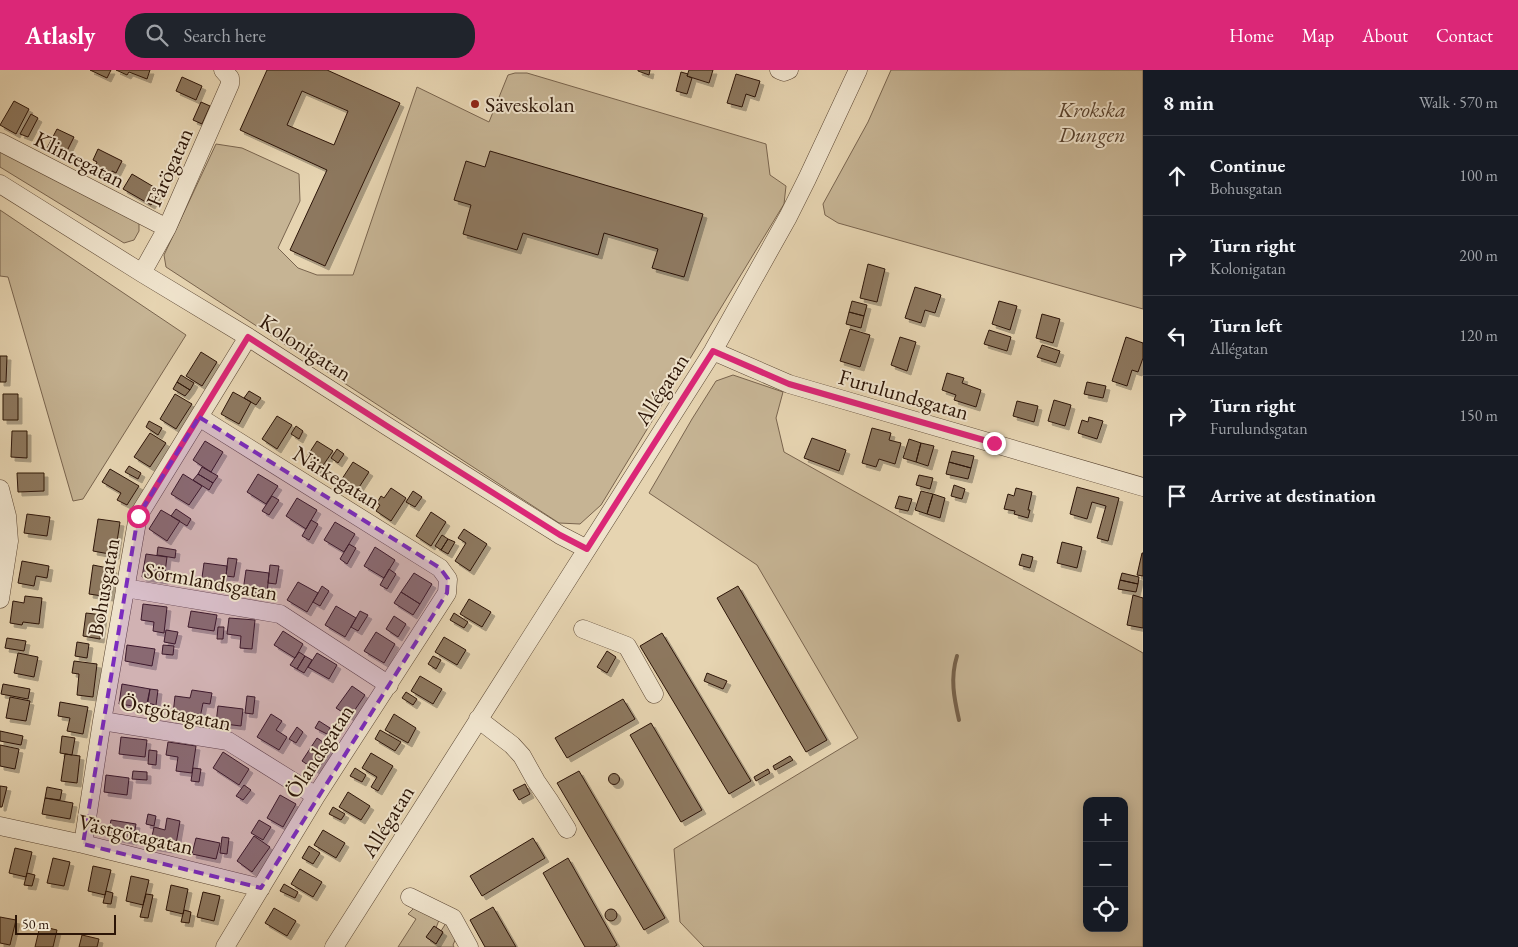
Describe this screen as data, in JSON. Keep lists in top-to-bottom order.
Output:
{
  "streets": {
    "street": [
      "Klintegatan",
      "Fårögatan",
      "Kolonigatan",
      "Allégatan",
      "Furulundsgatan",
      "Närkegatan",
      "Sörmlandsgatan",
      "Bohusgatan",
      "Östgötagatan",
      "Ölandsgatan",
      "Västgötagatan"
    ]
  },
  "crossings": [
    ["Klintegatan", "Fårögatan"],
    ["Fårögatan", "Kolonigatan"],
    ["Kolonigatan", "Allégatan"],
    ["Kolonigatan", "Bohusgatan"],
    ["Allégatan", "Furulundsgatan"],
    ["Närkegatan", "Bohusgatan"],
    ["Närkegatan", "Ölandsgatan"],
    ["Sörmlandsgatan", "Bohusgatan"],
    ["Sörmlandsgatan", "Ölandsgatan"],
    ["Bohusgatan", "Östgötagatan"],
    ["Bohusgatan", "Västgötagatan"],
    ["Östgötagatan", "Ölandsgatan"],
    ["Ölandsgatan", "Västgötagatan"]
  ],
  "parks": ["Krokska Dungen"],
  "places": ["Säveskolan"],
  "scale_bar": "50 m",
  "page": {
    "header": "Atlasly",
    "search": "Search here",
    "nav": [
      "Home",
      "Map",
      "About",
      "Contact"
    ],
    "heading": ["8 min", "Walk · 570 m"],
    "list": [
      ["Continue", "Bohusgatan", "100 m"],
      ["Turn right", "Kolonigatan", "200 m"],
      ["Turn left", "Allégatan", "120 m"],
      ["Turn right", "Furulundsgatan", "150 m"],
      "Arrive at destination"
    ],
    "map_buttons": ["+", "−"],
    "scale": "50 m"
  }
}
